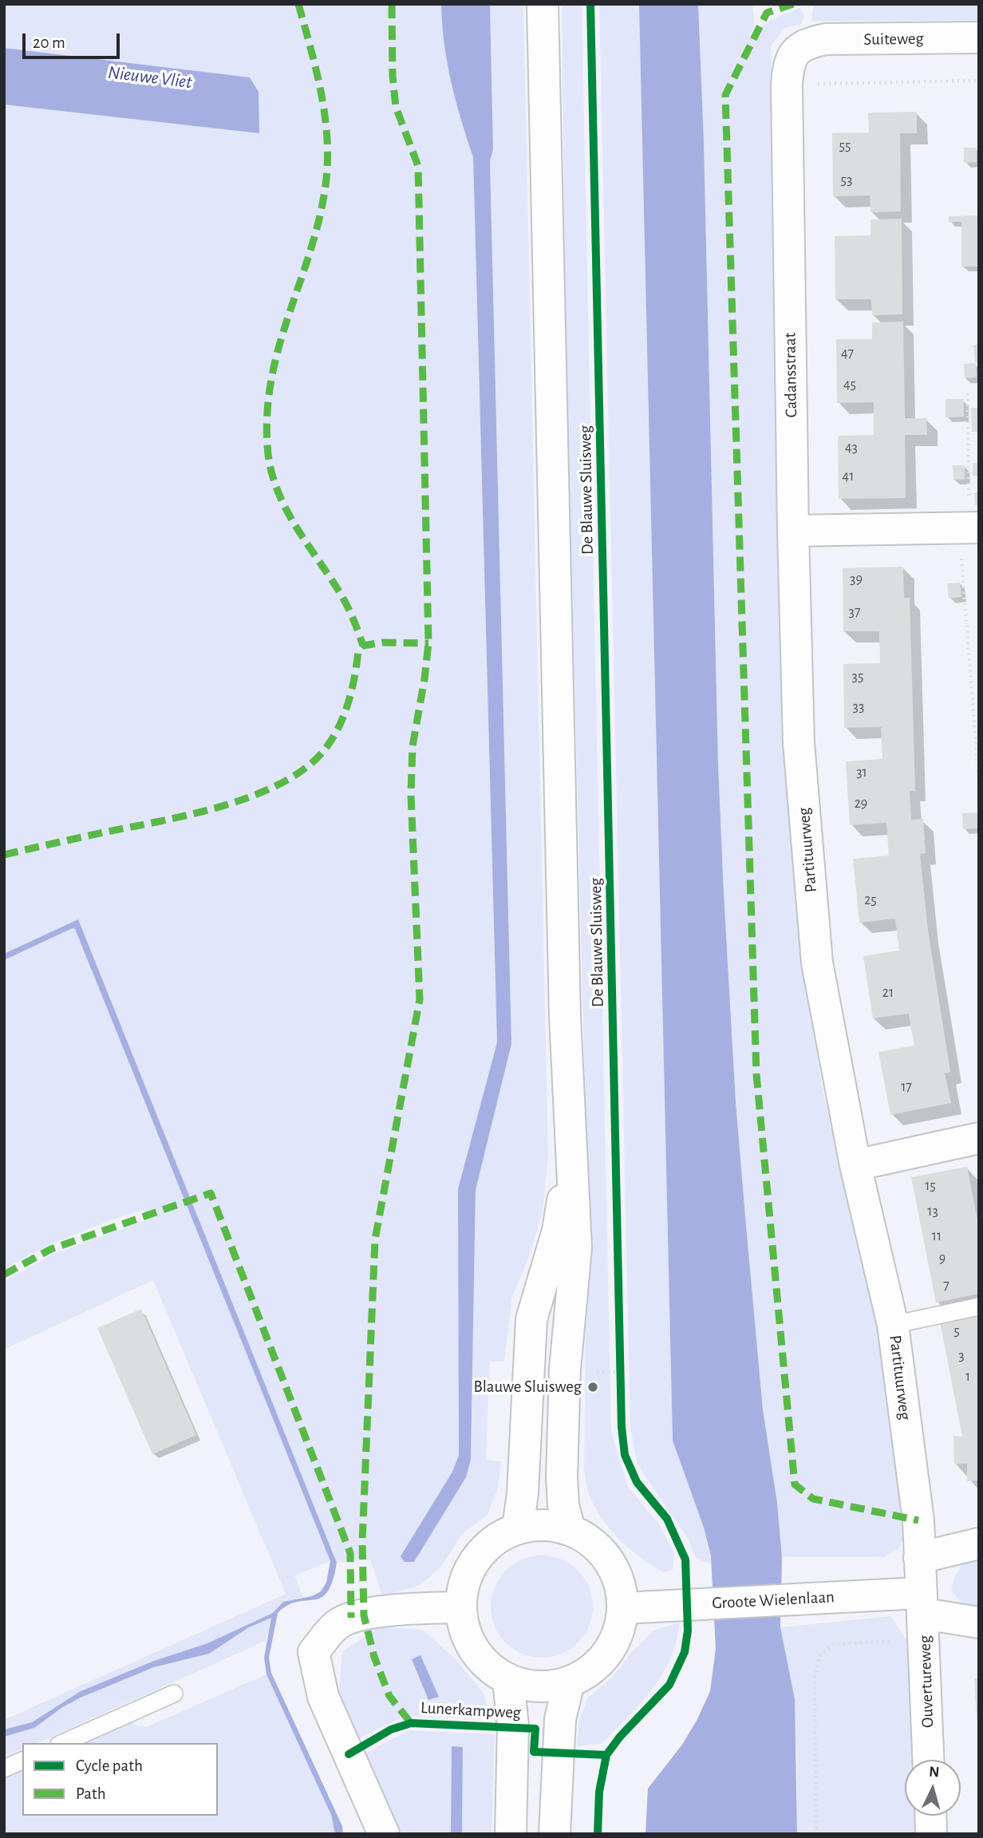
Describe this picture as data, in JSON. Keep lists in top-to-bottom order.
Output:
{
  "streets": {
    "street": [
      "Suiteweg",
      "Cadansstraat",
      "De Blauwe Sluisweg",
      "Partituurweg",
      "Groote Wielenlaan",
      "Ouvertureweg"
    ],
    "cycle path": ["Lunerkampweg"]
  },
  "crossings": [
    ["Suiteweg", "Cadansstraat"],
    ["Cadansstraat", "Partituurweg"],
    ["De Blauwe Sluisweg", "Groote Wielenlaan"],
    ["Partituurweg", "Groote Wielenlaan"],
    ["Partituurweg", "Ouvertureweg"],
    ["Groote Wielenlaan", "Ouvertureweg"]
  ],
  "water": ["Nieuwe Vliet"],
  "places": ["Blauwe Sluisweg"],
  "house_numbers": [
    "55",
    "53",
    "47",
    "45",
    "43",
    "41",
    "39",
    "37",
    "35",
    "33",
    "31",
    "29",
    "25",
    "21",
    "17",
    "15",
    "13",
    "11",
    "9",
    "7",
    "5",
    "3",
    "1"
  ],
  "legend": ["Cycle path", "Path"],
  "scale_bar": "20 m",
  "north": "top"
}
